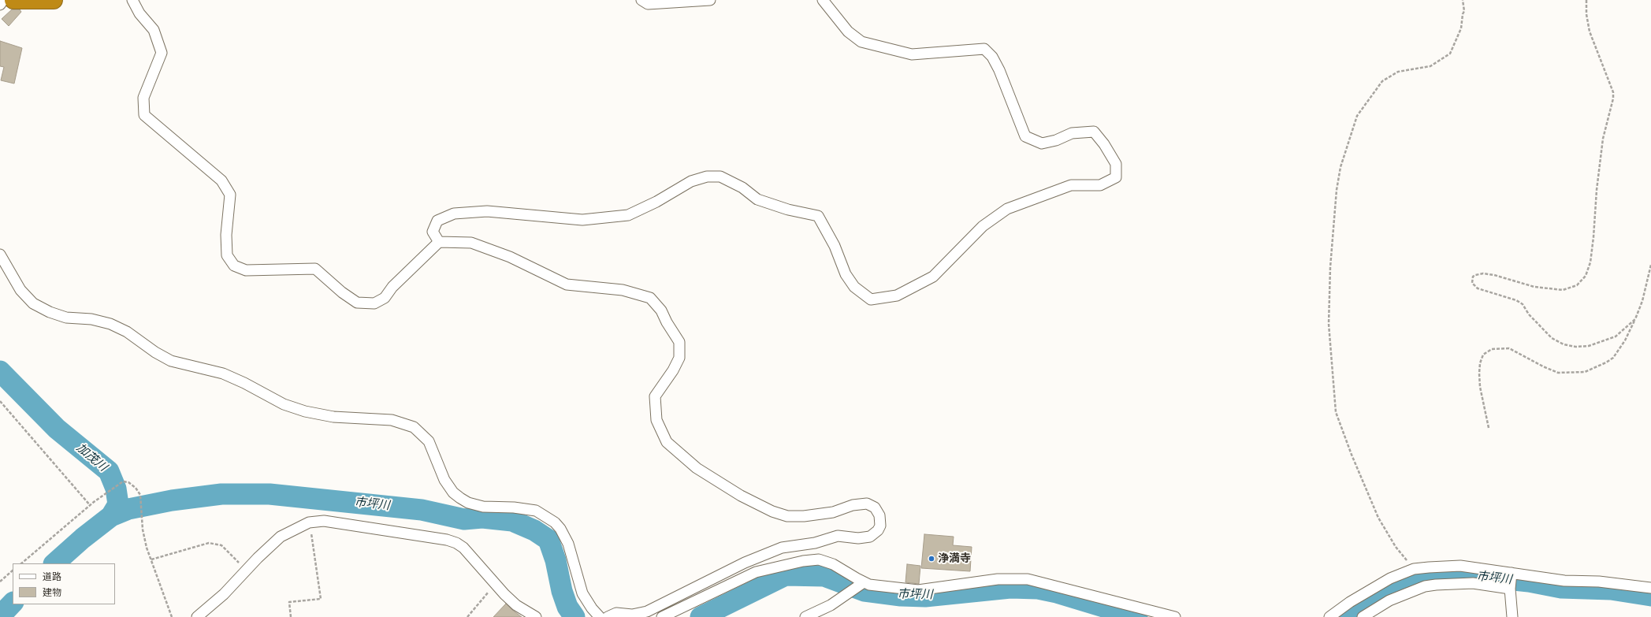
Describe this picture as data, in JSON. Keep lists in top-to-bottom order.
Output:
{
  "water": ["加茂川", "市坪川"],
  "places": ["浄満寺"],
  "legend": ["道路", "建物"]
}
